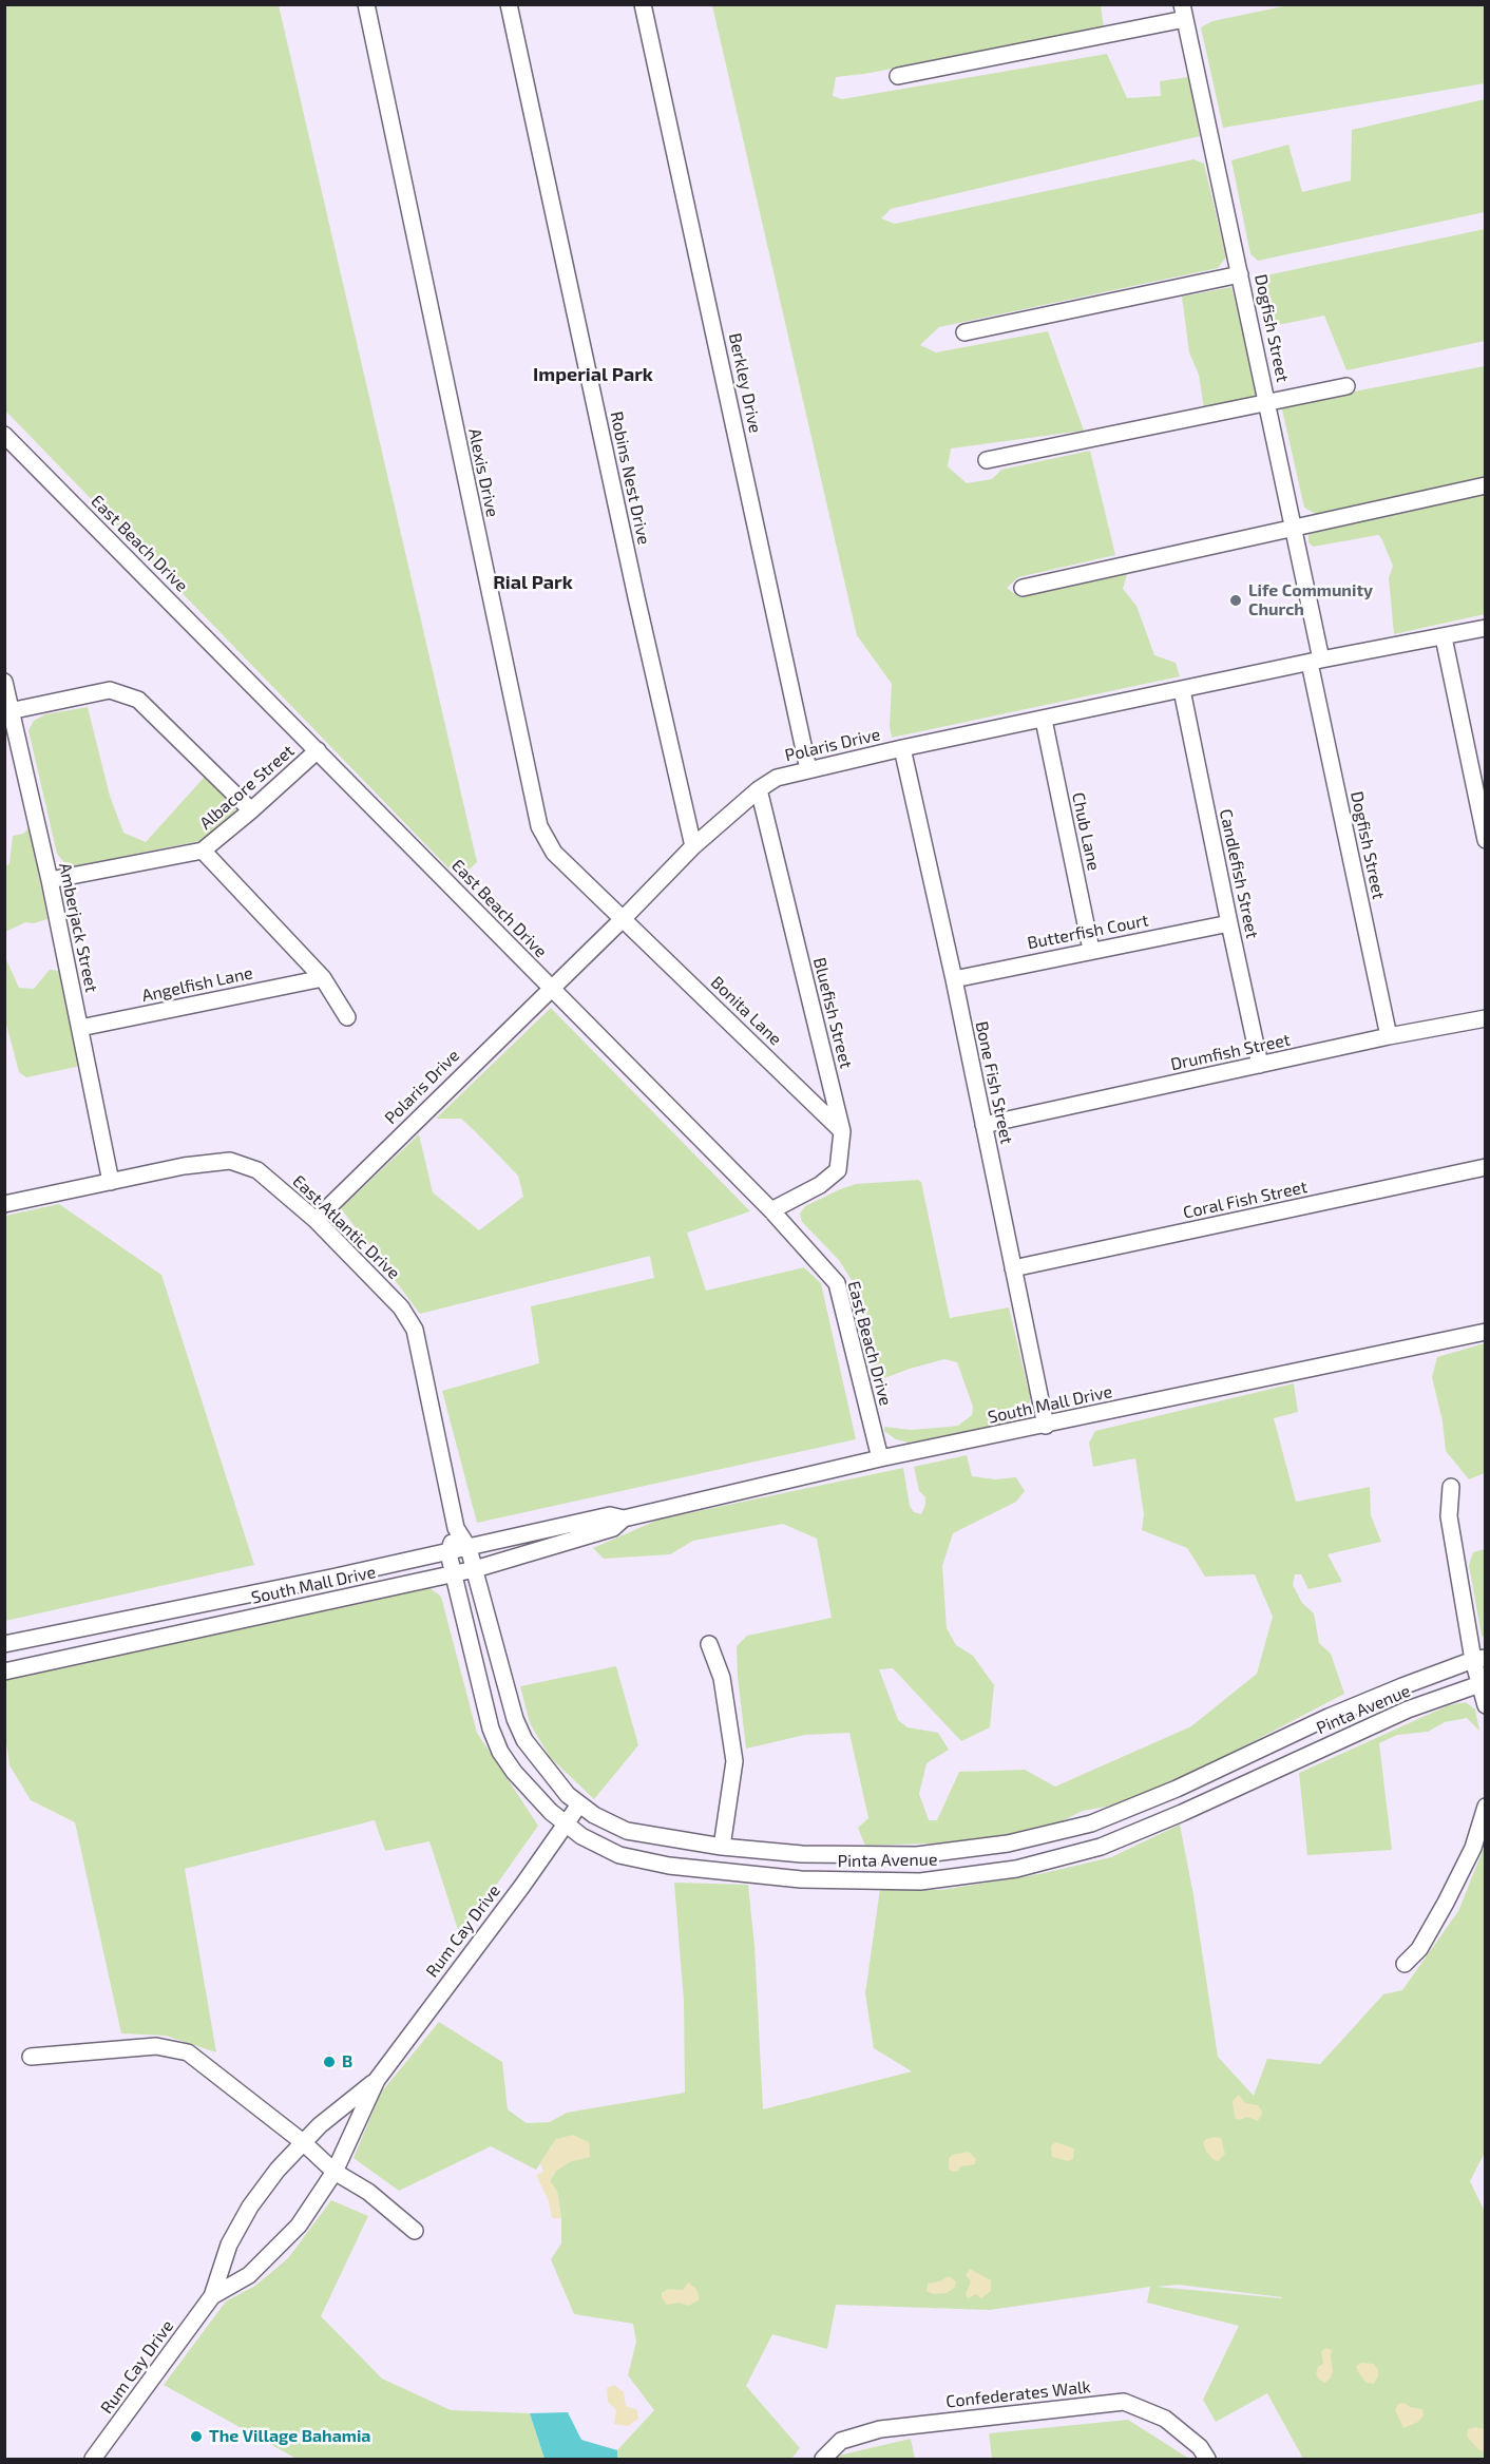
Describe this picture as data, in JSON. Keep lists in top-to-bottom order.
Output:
{
  "streets": {
    "street": [
      "Dogfish Street",
      "Berkley Drive",
      "Alexis Drive",
      "Robins Nest Drive",
      "East Beach Drive",
      "Polaris Drive",
      "Albacore Street",
      "Chub Lane",
      "Candlefish Street",
      "Amberjack Street",
      "Butterfish Court",
      "Angelfish Lane",
      "Bonita Lane",
      "Bluefish Street",
      "Drumfish Street",
      "Bone Fish Street",
      "Coral Fish Street",
      "East Atlantic Drive",
      "South Mall Drive",
      "Pinta Avenue",
      "Rum Cay Drive",
      "Confederates Walk"
    ]
  },
  "crossings": [
    ["Dogfish Street", "Polaris Drive"],
    ["Dogfish Street", "Drumfish Street"],
    ["Berkley Drive", "Polaris Drive"],
    ["Alexis Drive", "Polaris Drive"],
    ["Alexis Drive", "Bonita Lane"],
    ["Robins Nest Drive", "Polaris Drive"],
    ["East Beach Drive", "Polaris Drive"],
    ["East Beach Drive", "Albacore Street"],
    ["East Beach Drive", "Bluefish Street"],
    ["East Beach Drive", "South Mall Drive"],
    ["Polaris Drive", "Chub Lane"],
    ["Polaris Drive", "Candlefish Street"],
    ["Polaris Drive", "Bonita Lane"],
    ["Polaris Drive", "Bluefish Street"],
    ["Polaris Drive", "Bone Fish Street"],
    ["Polaris Drive", "East Atlantic Drive"],
    ["Albacore Street", "Amberjack Street"],
    ["Chub Lane", "Butterfish Court"],
    ["Candlefish Street", "Butterfish Court"],
    ["Candlefish Street", "Drumfish Street"],
    ["Amberjack Street", "Angelfish Lane"],
    ["Amberjack Street", "East Atlantic Drive"],
    ["Butterfish Court", "Bone Fish Street"],
    ["Bonita Lane", "Bluefish Street"],
    ["Drumfish Street", "Bone Fish Street"],
    ["Bone Fish Street", "Coral Fish Street"],
    ["Bone Fish Street", "South Mall Drive"],
    ["East Atlantic Drive", "South Mall Drive"],
    ["East Atlantic Drive", "Pinta Avenue"],
    ["South Mall Drive", "Pinta Avenue"],
    ["Pinta Avenue", "Rum Cay Drive"]
  ],
  "districts": ["Imperial Park", "Rial Park"],
  "places": ["Life Community Church", "B", "The Village Bahamia"]
}
